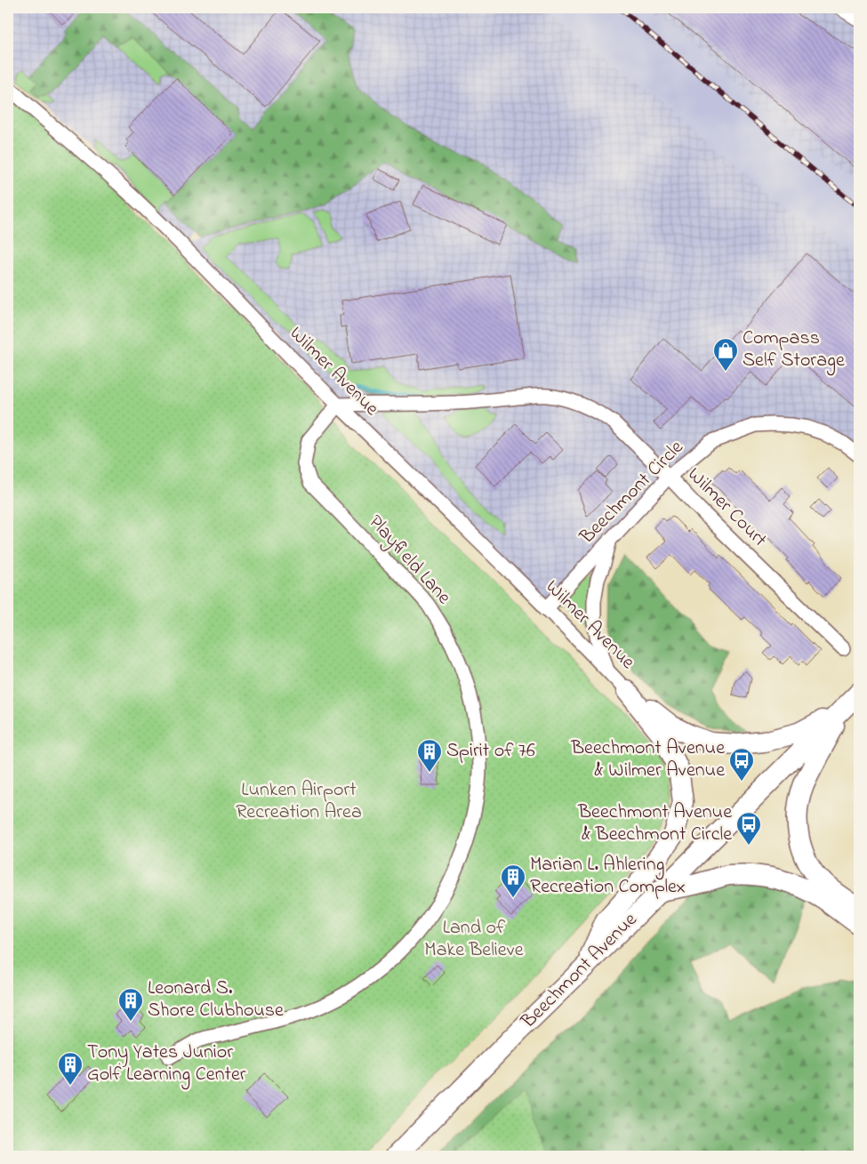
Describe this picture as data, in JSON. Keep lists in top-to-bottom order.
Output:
{
  "streets": {
    "highway": ["Beechmont Avenue"],
    "street": [
      "Wilmer Avenue",
      "Beechmont Circle",
      "Wilmer Court",
      "Playfield Lane"
    ]
  },
  "crossings": [
    ["Wilmer Avenue", "Beechmont Circle"],
    ["Wilmer Avenue", "Wilmer Court"],
    ["Wilmer Avenue", "Playfield Lane"],
    ["Beechmont Circle", "Wilmer Court"],
    ["Wilmer Court", "Playfield Lane"]
  ],
  "parks": ["Lunken Airport Recreation Area", "Land of Make Believe"],
  "places": {
    "shop": ["Compass Self Storage"],
    "building": [
      "Spirit of 76",
      "Marian L. Ahlering Recreation Complex",
      "Leonard S. Shore Clubhouse",
      "Tony Yates Junior Golf Learning Center"
    ],
    "bus stop": ["Beechmont Avenue & Wilmer Avenue", "Beechmont Avenue & Beechmont Circle"]
  }
}
